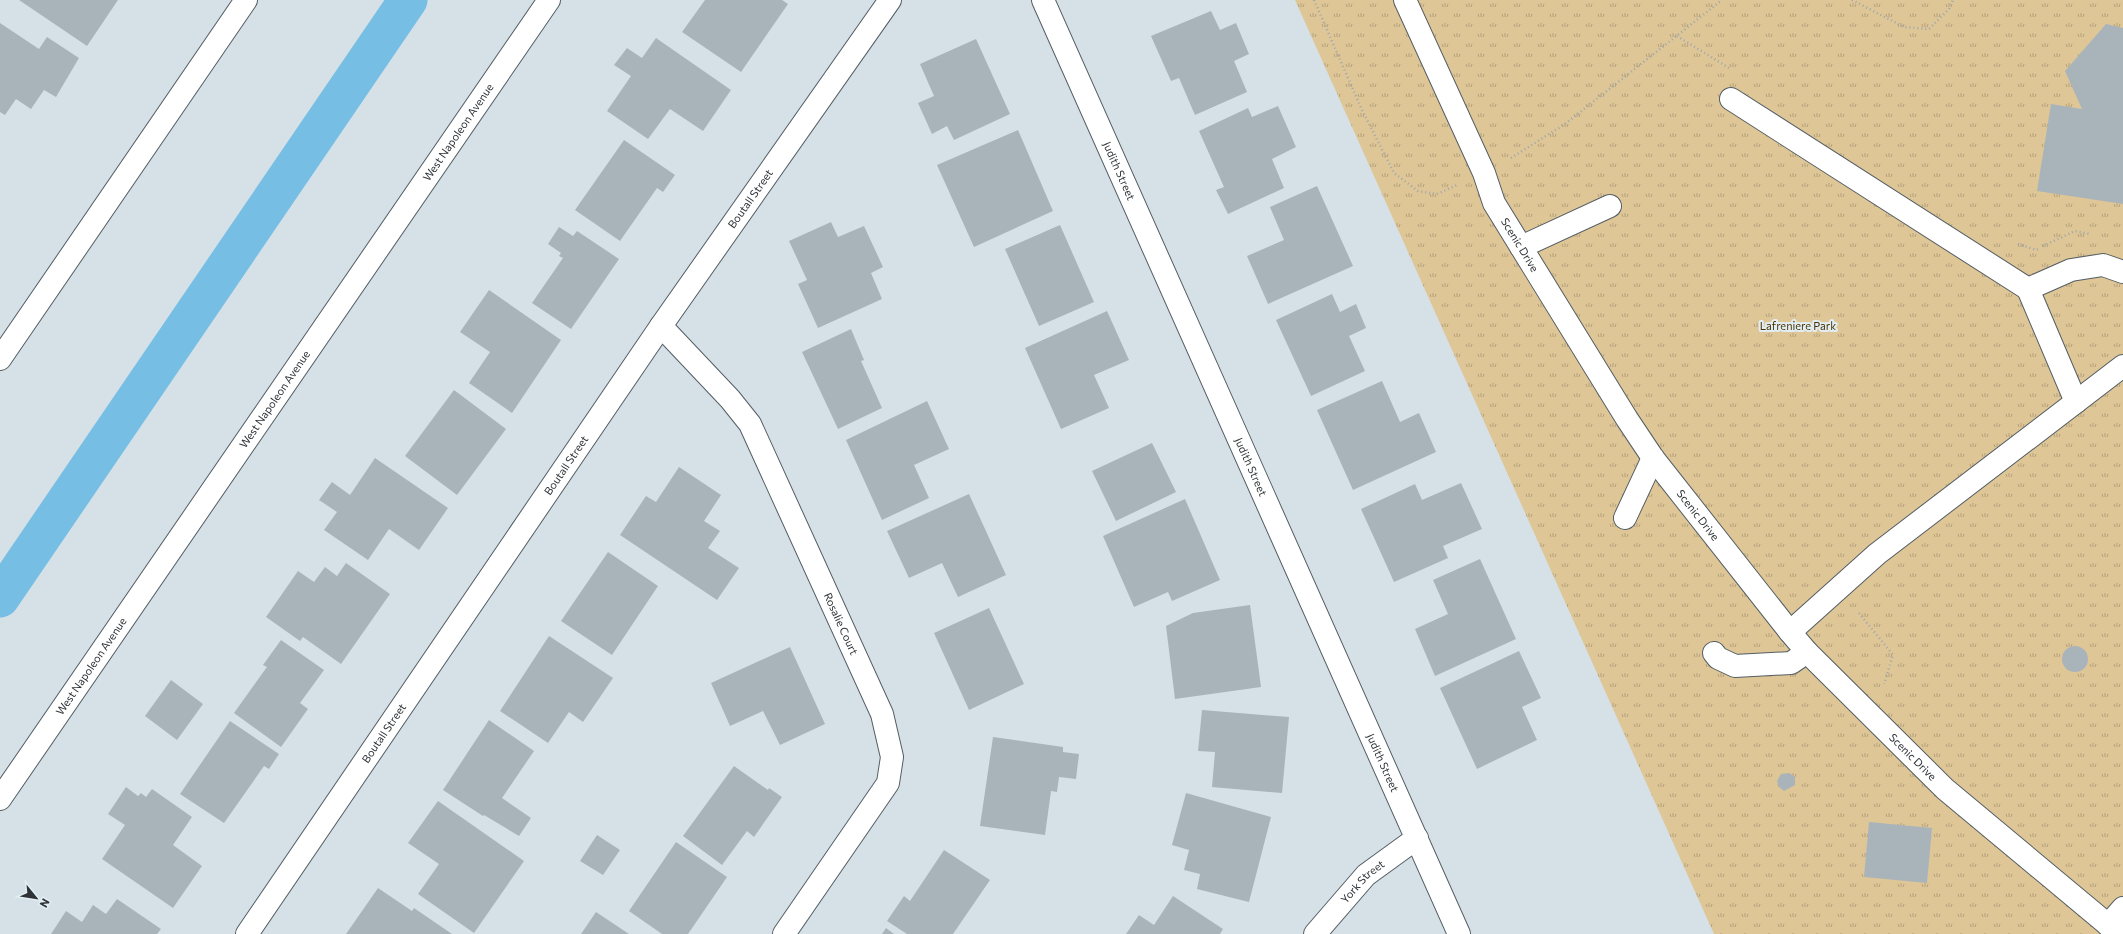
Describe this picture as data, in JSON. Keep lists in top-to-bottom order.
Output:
{
  "streets": {
    "street": [
      "West Napoleon Avenue",
      "Judith Street",
      "Boutall Street",
      "Scenic Drive",
      "Rosalie Court",
      "York Street"
    ]
  },
  "crossings": [
    ["Judith Street", "York Street"],
    ["Boutall Street", "Rosalie Court"]
  ],
  "parks": ["Lafreniere Park"],
  "north": "bottom right"
}
